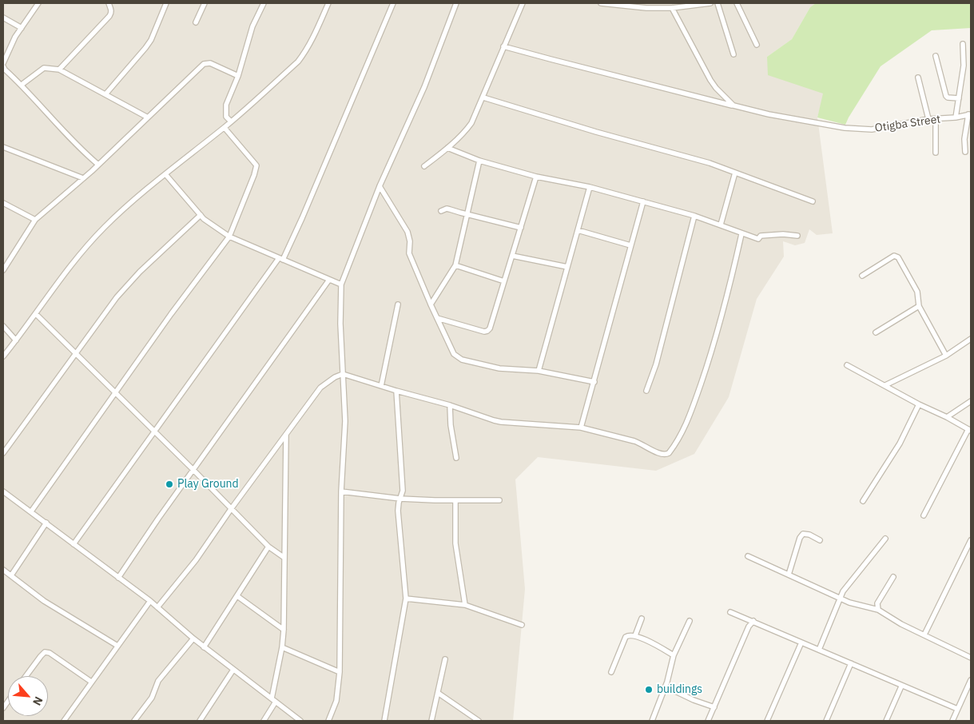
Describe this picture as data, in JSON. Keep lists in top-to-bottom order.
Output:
{
  "streets": {
    "street": ["Otigba Street"]
  },
  "places": ["Play Ground", "buildings"],
  "north": "bottom right"
}
